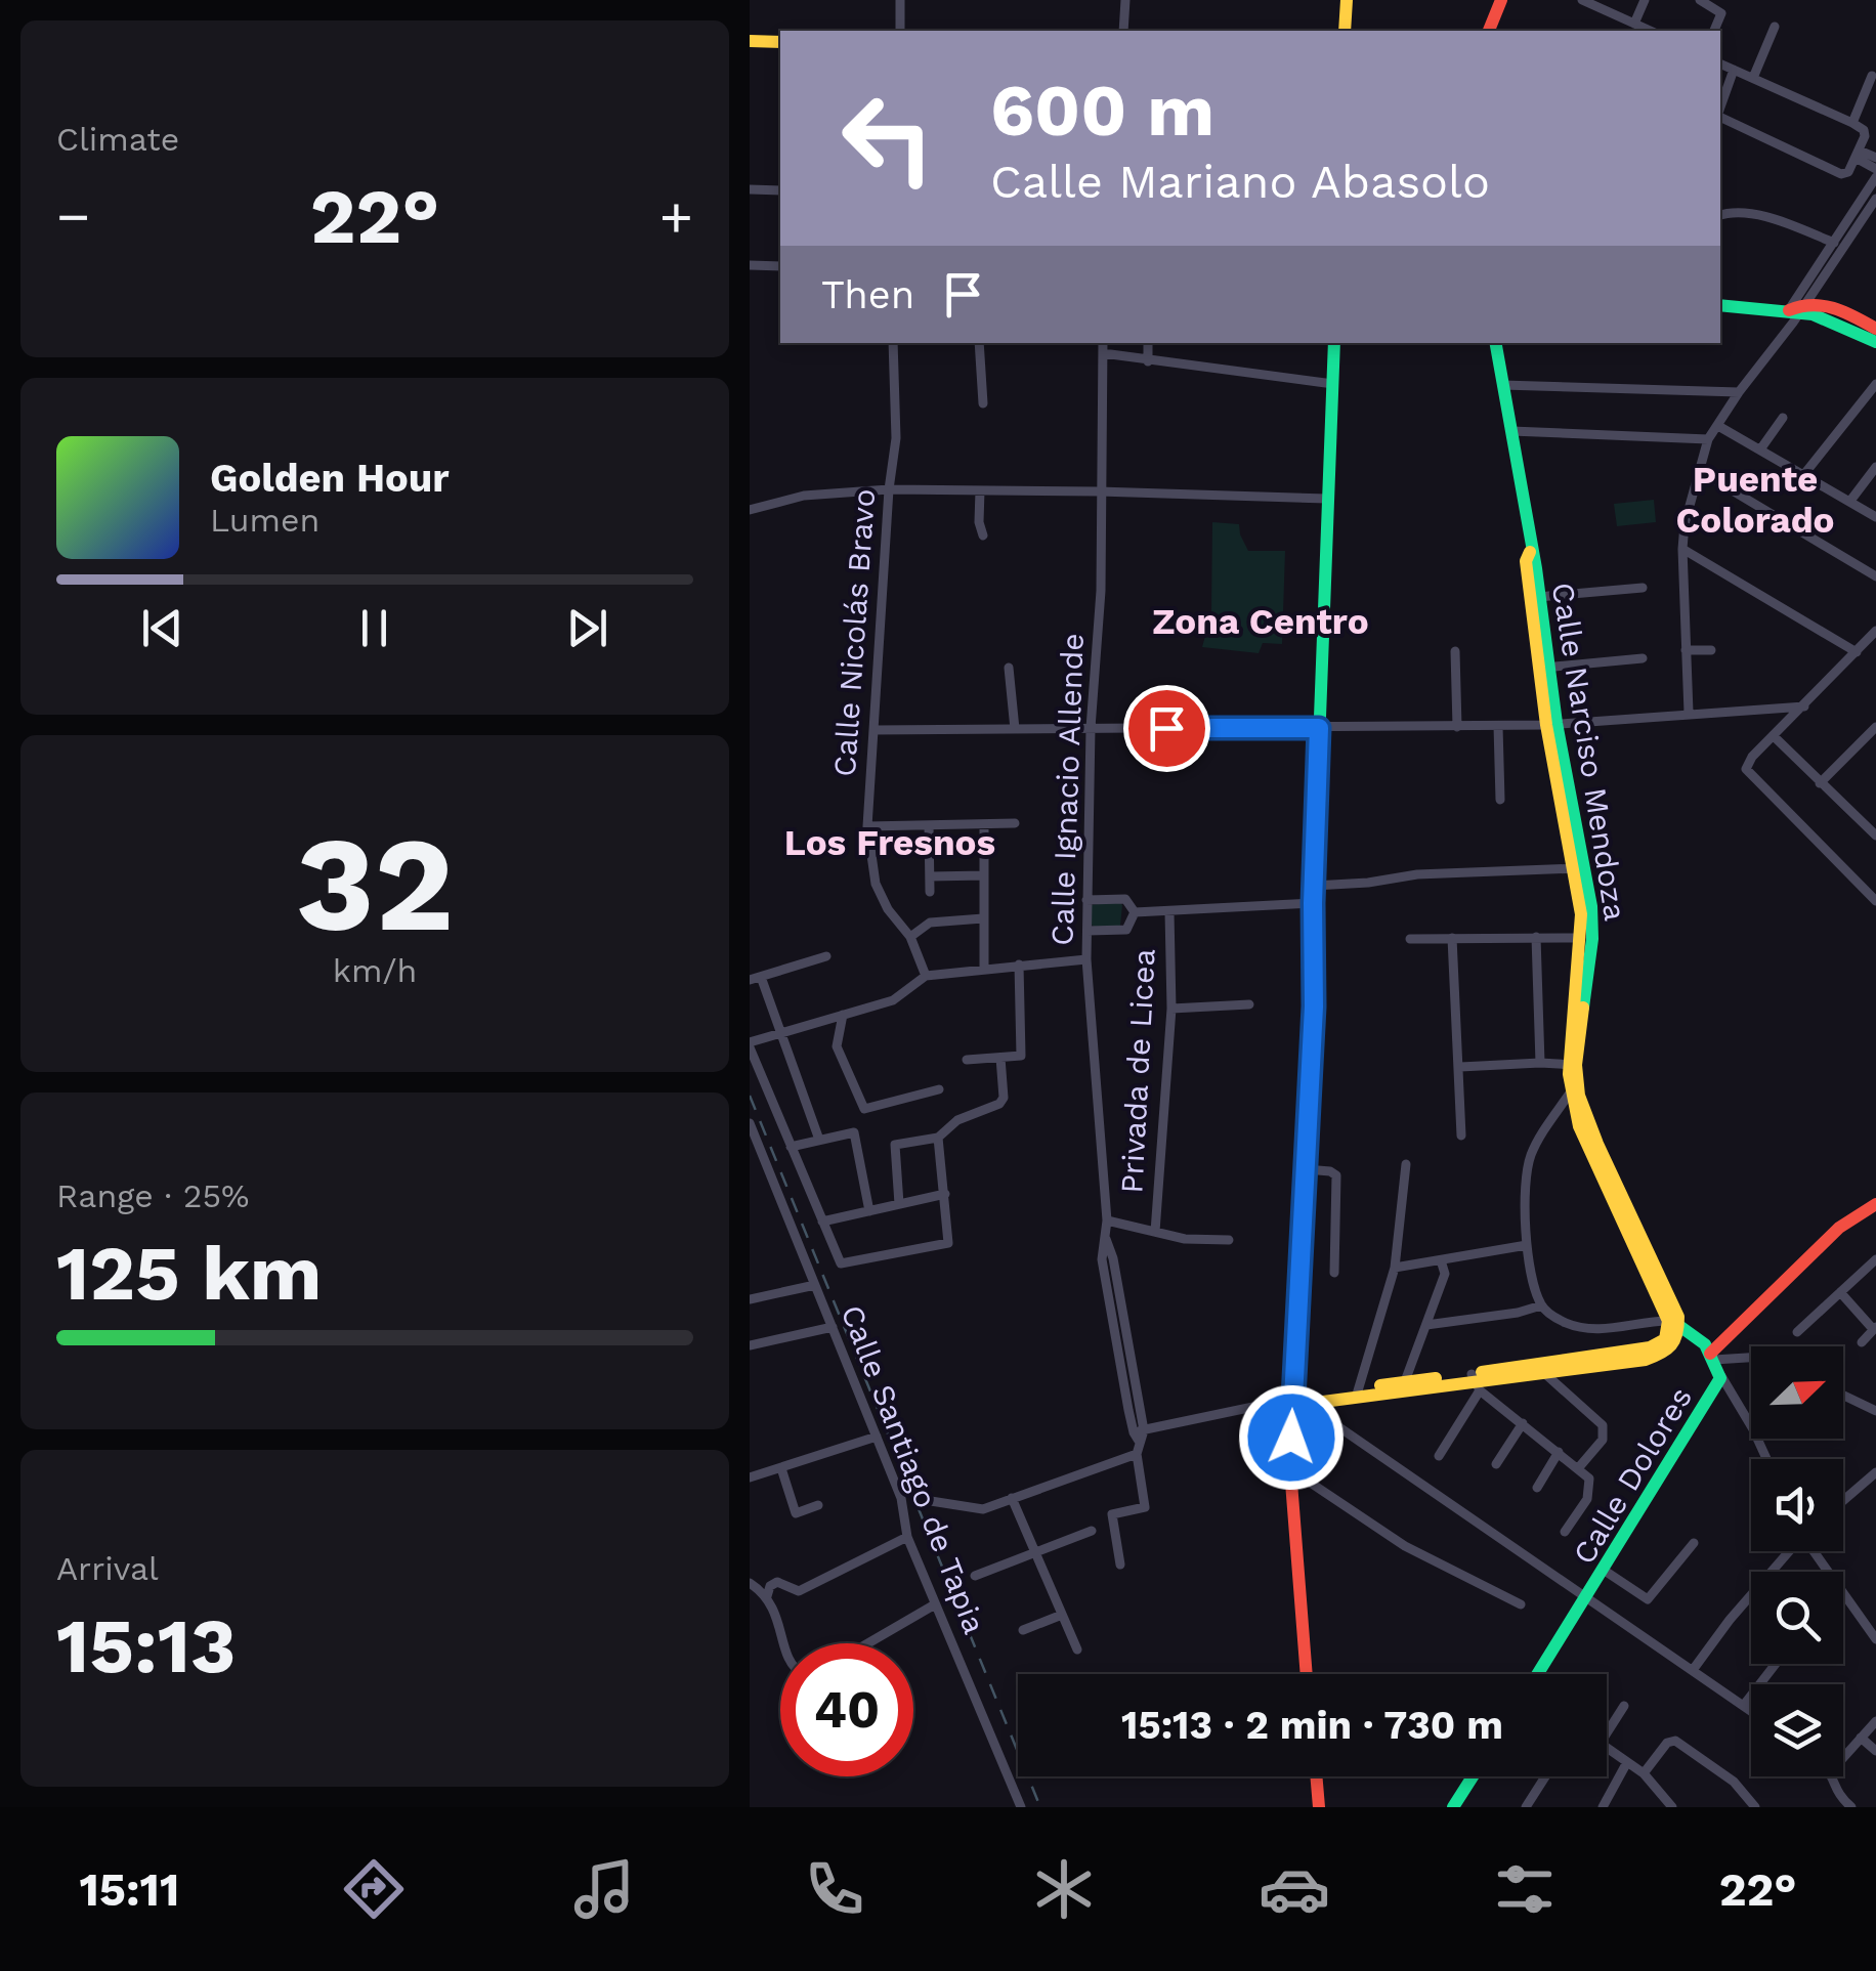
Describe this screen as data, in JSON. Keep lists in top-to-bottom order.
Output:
{
  "streets": {
    "street": [
      "Calle Nicolás Bravo",
      "Calle Narciso Mendoza",
      "Calle Ignacio Allende",
      "Privada de Licea",
      "Calle Santiago de Tapia",
      "Calle Dolores"
    ]
  },
  "districts": ["Puente Colorado", "Zona Centro", "Los Fresnos"],
  "north": "top right",
  "page": {
    "tile": [
      "Climate",
      ["32", "km/h"],
      ["Range · 25%", "125 km"],
      ["Arrival", "15:13"]
    ],
    "turn": ["600 m", "Calle Mariano Abasolo"],
    "heat": ["−", "22°", "+"],
    "then": "Then",
    "song": ["Golden Hour", "Lumen"],
    "limit": "40",
    "trip": "15:13 · 2 min · 730 m",
    "tabs": ["15:11", "22°"]
  }
}
